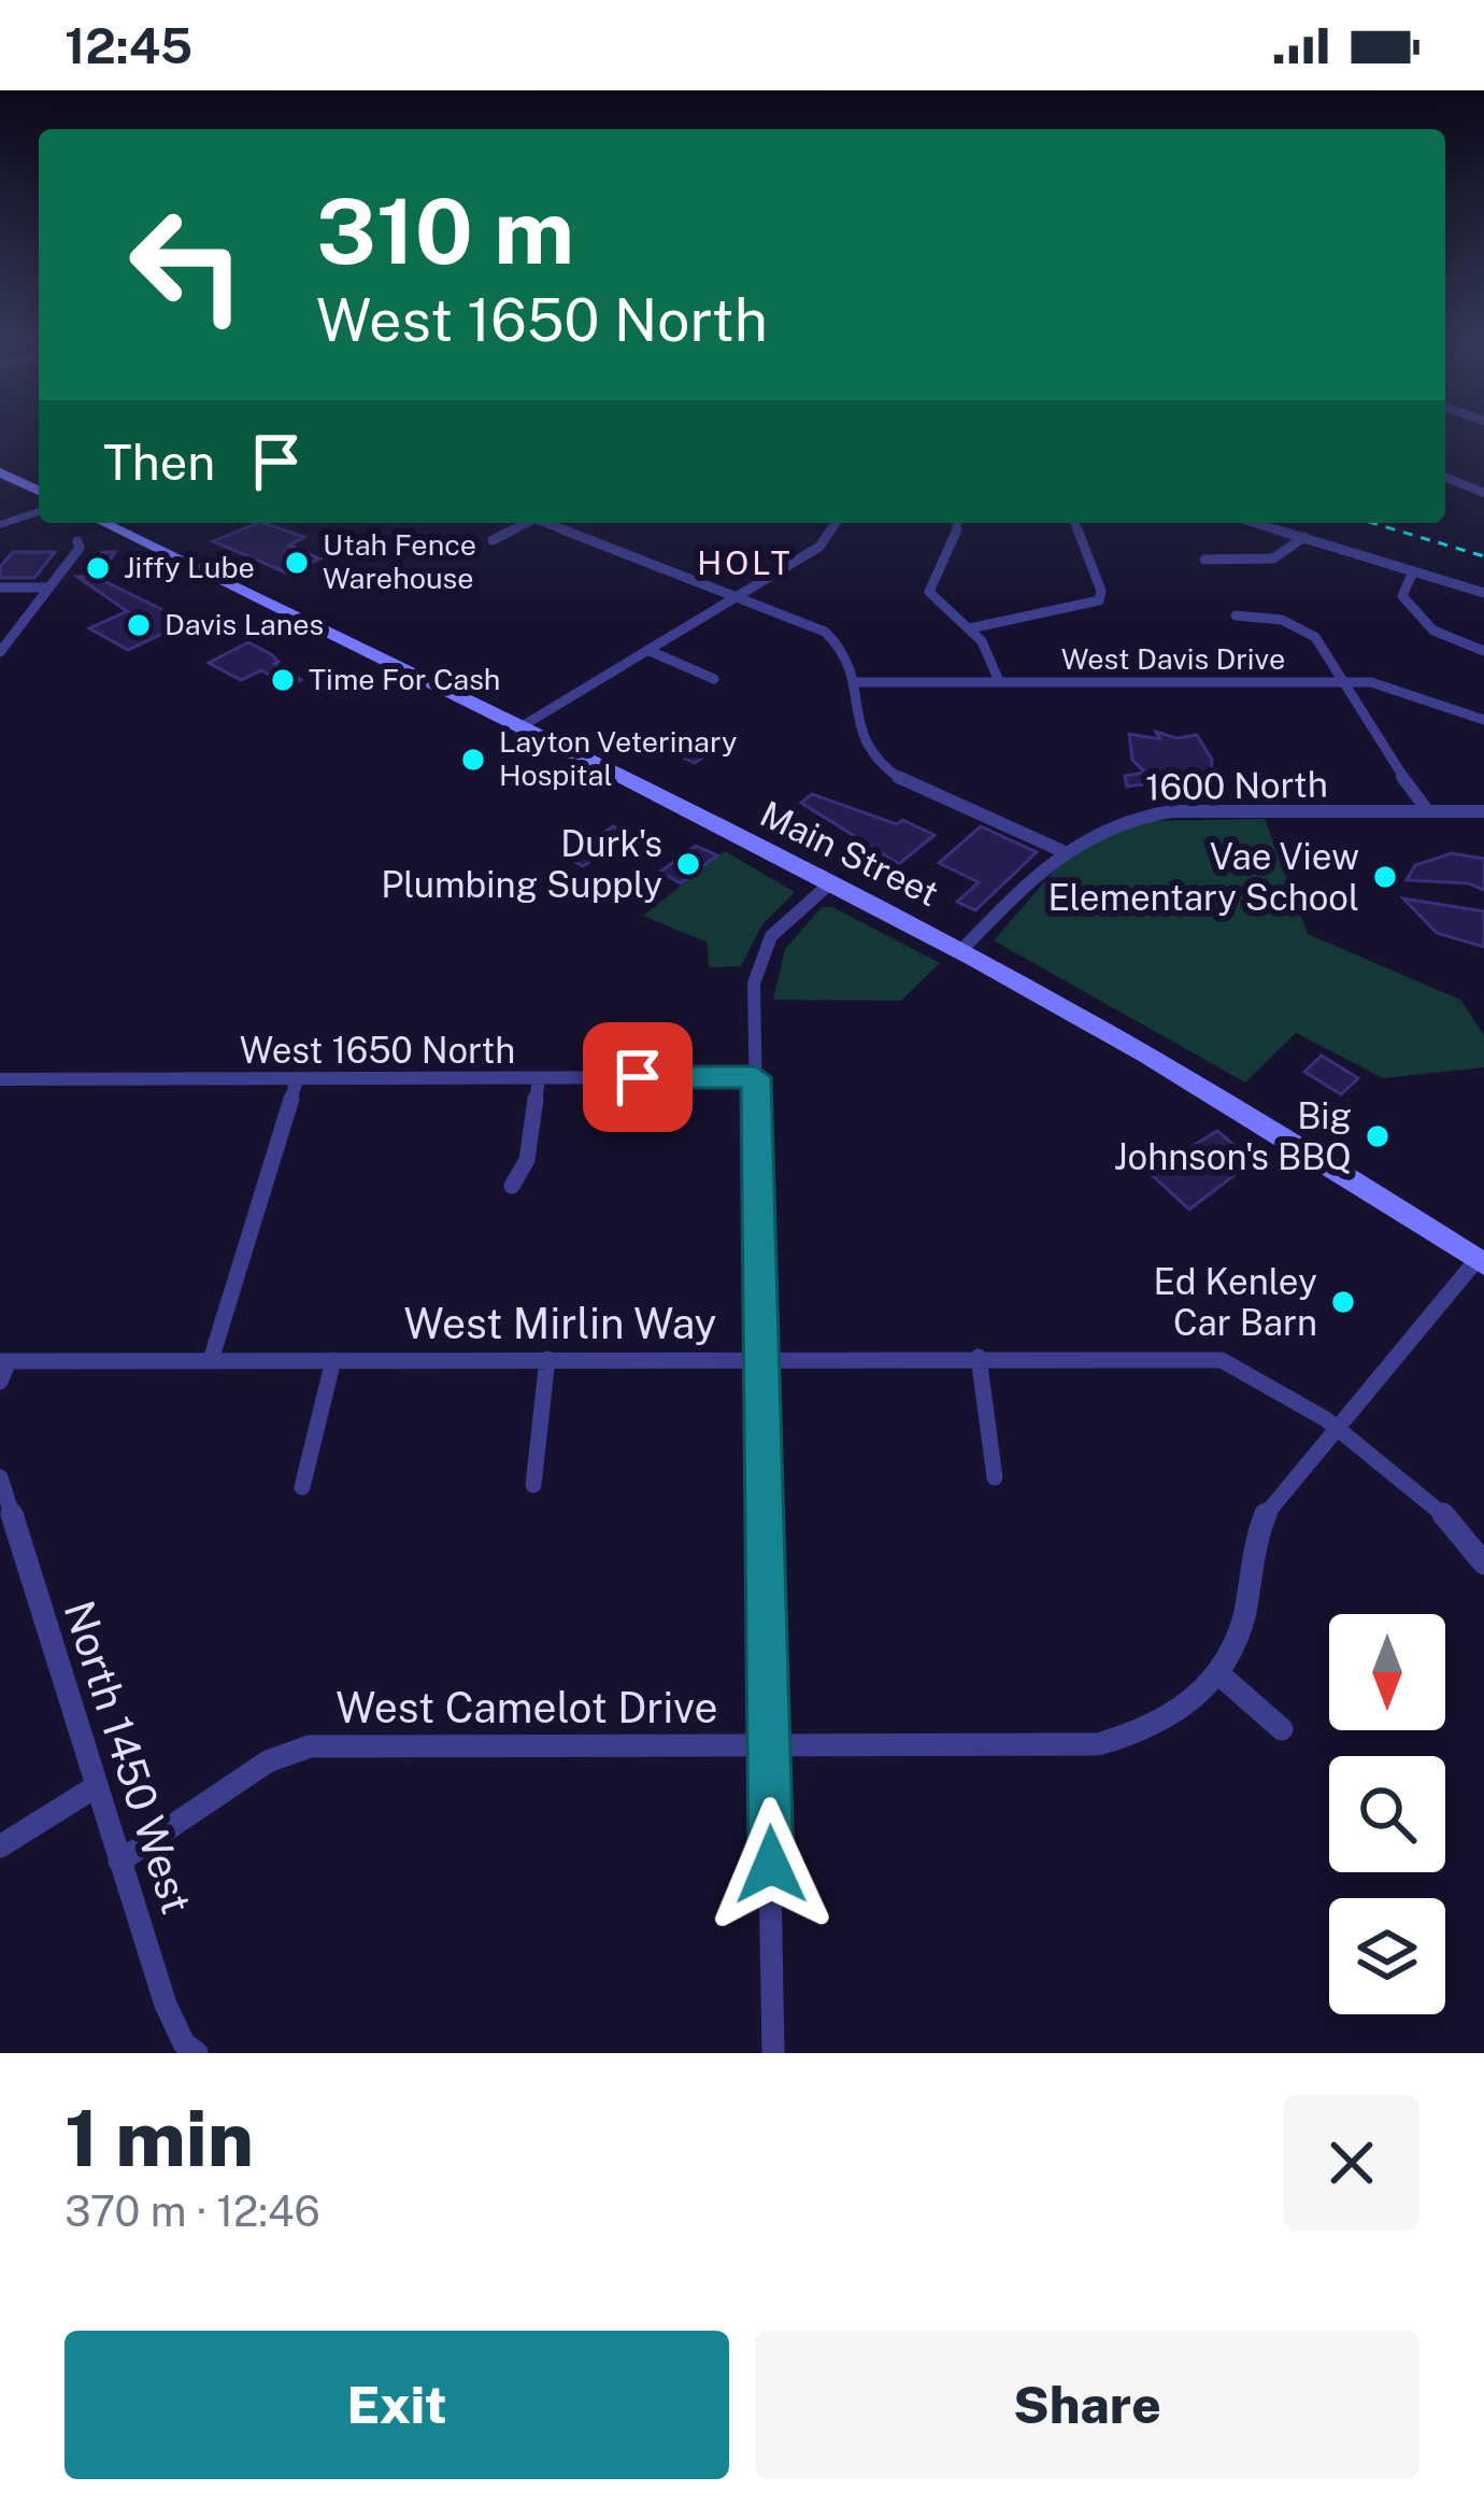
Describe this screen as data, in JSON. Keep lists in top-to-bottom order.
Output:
{
  "streets": {
    "main road": ["Main Street"],
    "street": [
      "West Davis Drive",
      "1600 North",
      "West 1650 North",
      "West Mirlin Way",
      "West Camelot Drive",
      "North 1450 West"
    ]
  },
  "crossings": [
    ["1600 North", "Main Street"],
    ["Main Street", "West Camelot Drive"],
    ["West Mirlin Way", "West Camelot Drive"],
    ["West Camelot Drive", "North 1450 West"]
  ],
  "districts": ["HOLT"],
  "places": [
    "Utah Fence Warehouse",
    "Jiffy Lube",
    "Davis Lanes",
    "Time For Cash",
    "Layton Veterinary Hospital",
    "Durk's Plumbing Supply",
    "Vae View Elementary School",
    "Big Johnson's BBQ",
    "Ed Kenley Car Barn"
  ],
  "north": "bottom",
  "page": {
    "status": "12:45",
    "turn": ["310 m", "West 1650 North"],
    "then": "Then",
    "heading": ["1 min", "370 m · 12:46"],
    "buttons": ["Exit", "Share"]
  }
}
